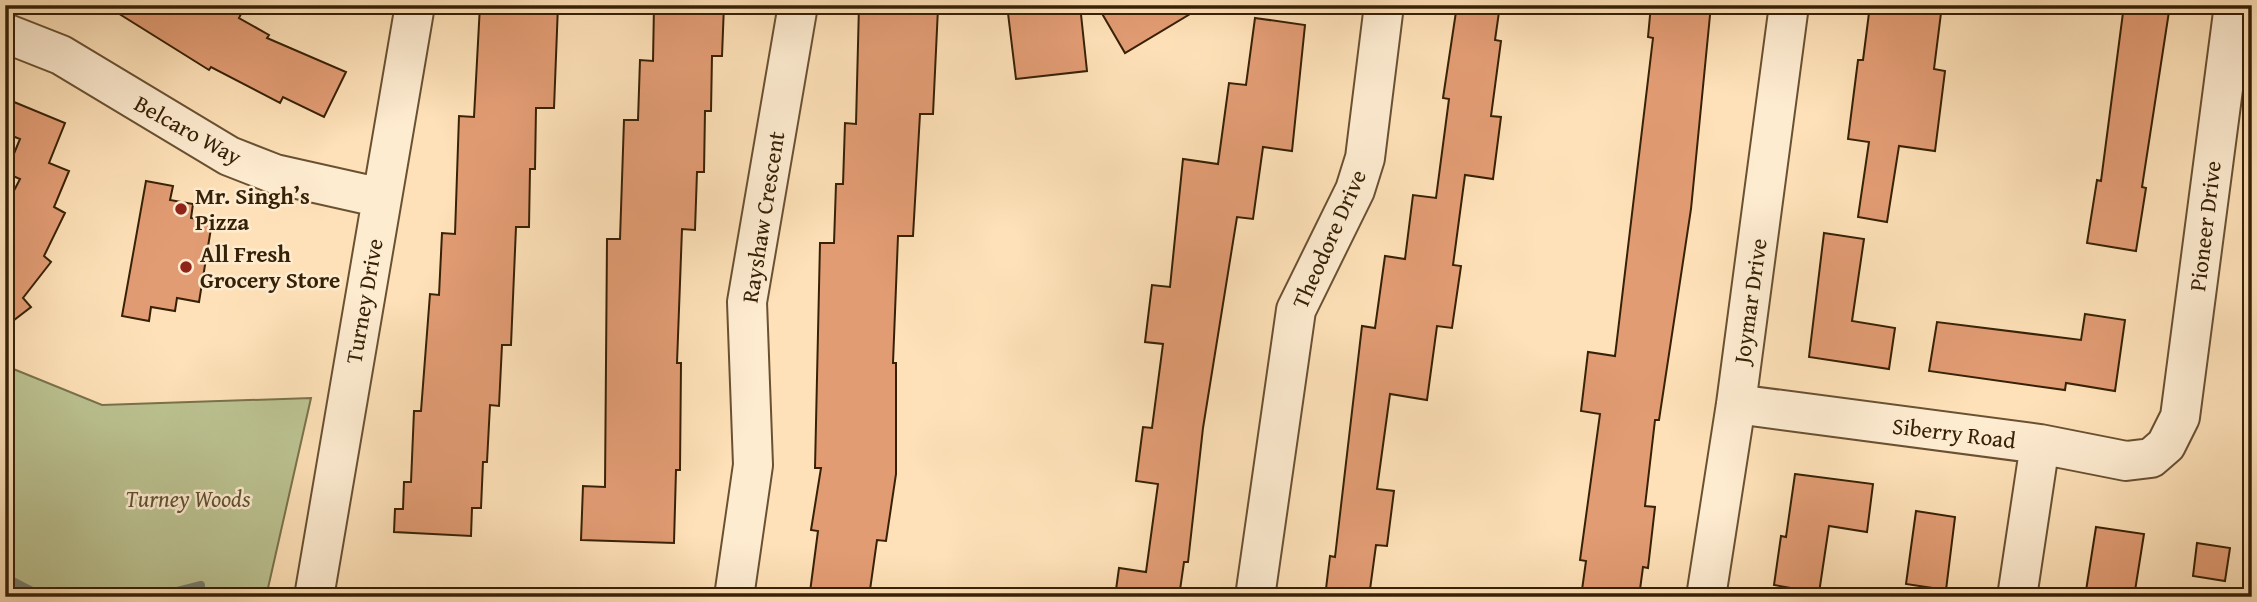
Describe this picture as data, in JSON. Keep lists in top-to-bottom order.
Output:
{
  "streets": {
    "street": [
      "Belcaro Way",
      "Rayshaw Crescent",
      "Pioneer Drive",
      "Theodore Drive",
      "Turney Drive",
      "Joymar Drive",
      "Siberry Road"
    ]
  },
  "crossings": [
    ["Belcaro Way", "Turney Drive"],
    ["Pioneer Drive", "Siberry Road"],
    ["Joymar Drive", "Siberry Road"]
  ],
  "parks": ["Turney Woods"],
  "places": ["Mr. Singh’s Pizza", "All Fresh Grocery Store"]
}
